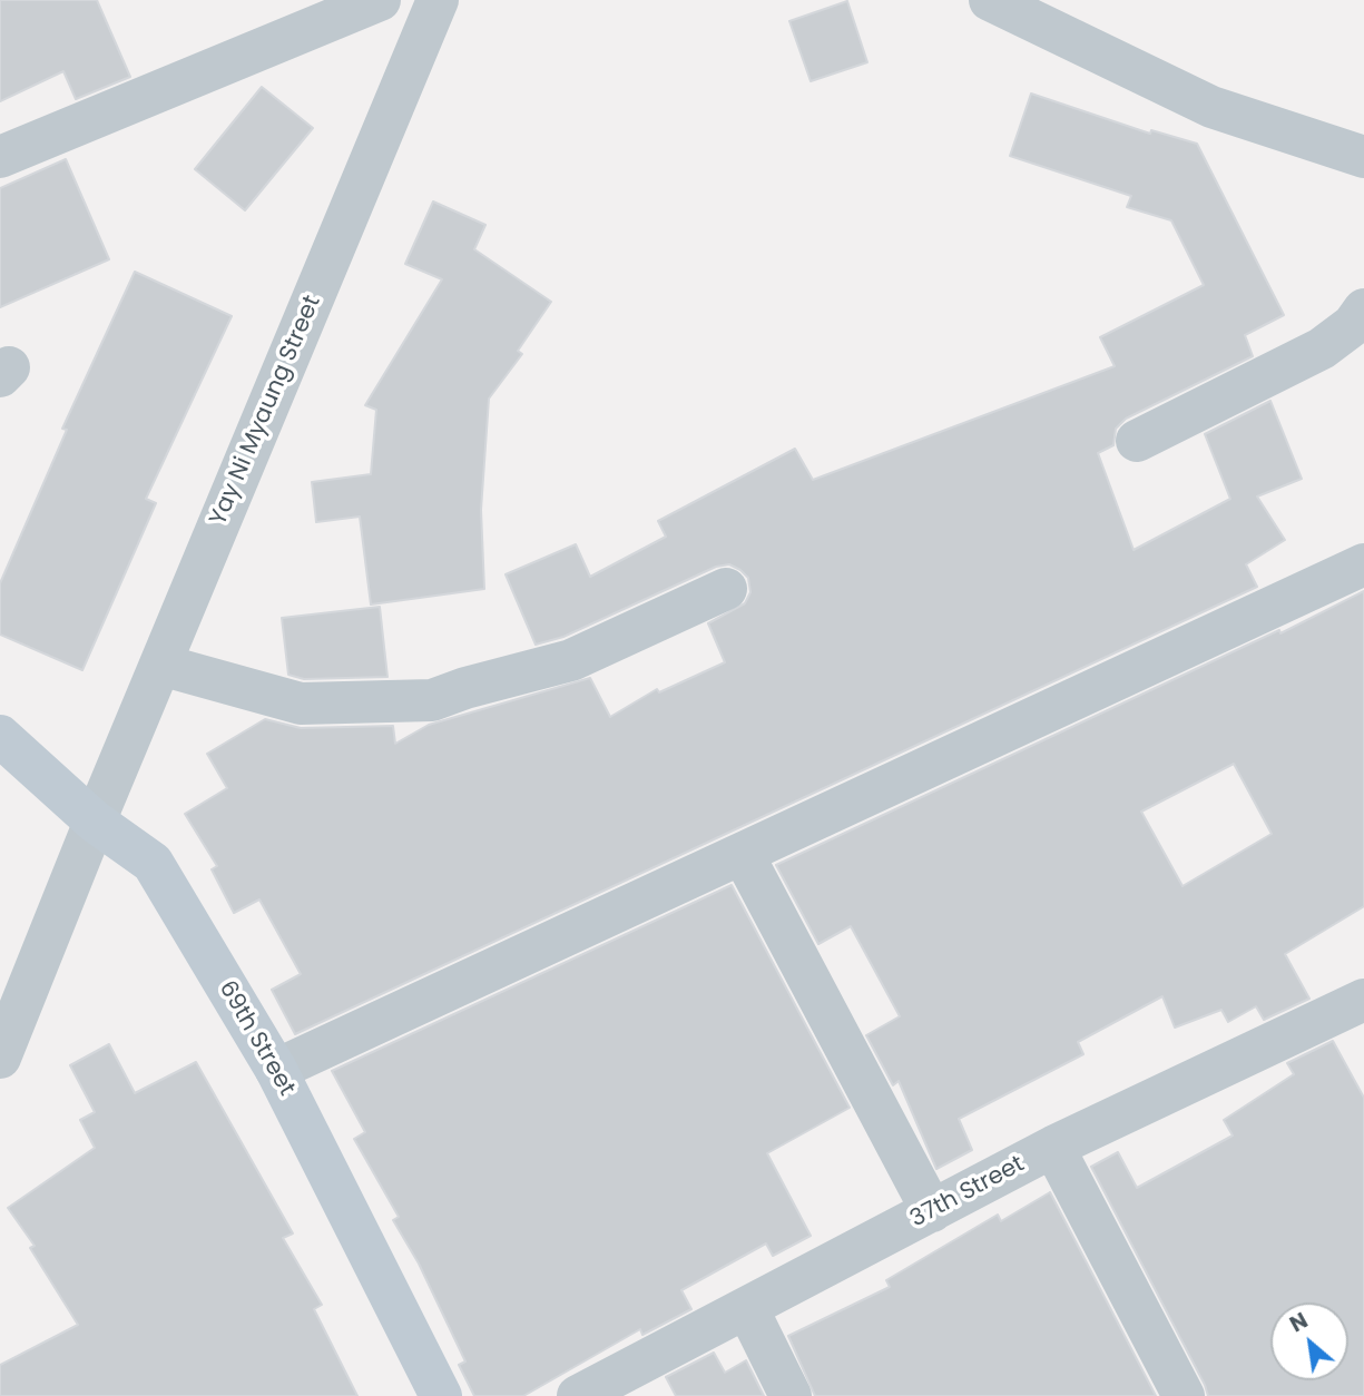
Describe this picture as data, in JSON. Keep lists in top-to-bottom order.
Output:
{
  "streets": {
    "main road": ["69th Street"],
    "street": ["Yay Ni Myaung Street", "37th Street"]
  },
  "crossings": [
    ["Yay Ni Myaung Street", "69th Street"]
  ],
  "north": "top left"
}
